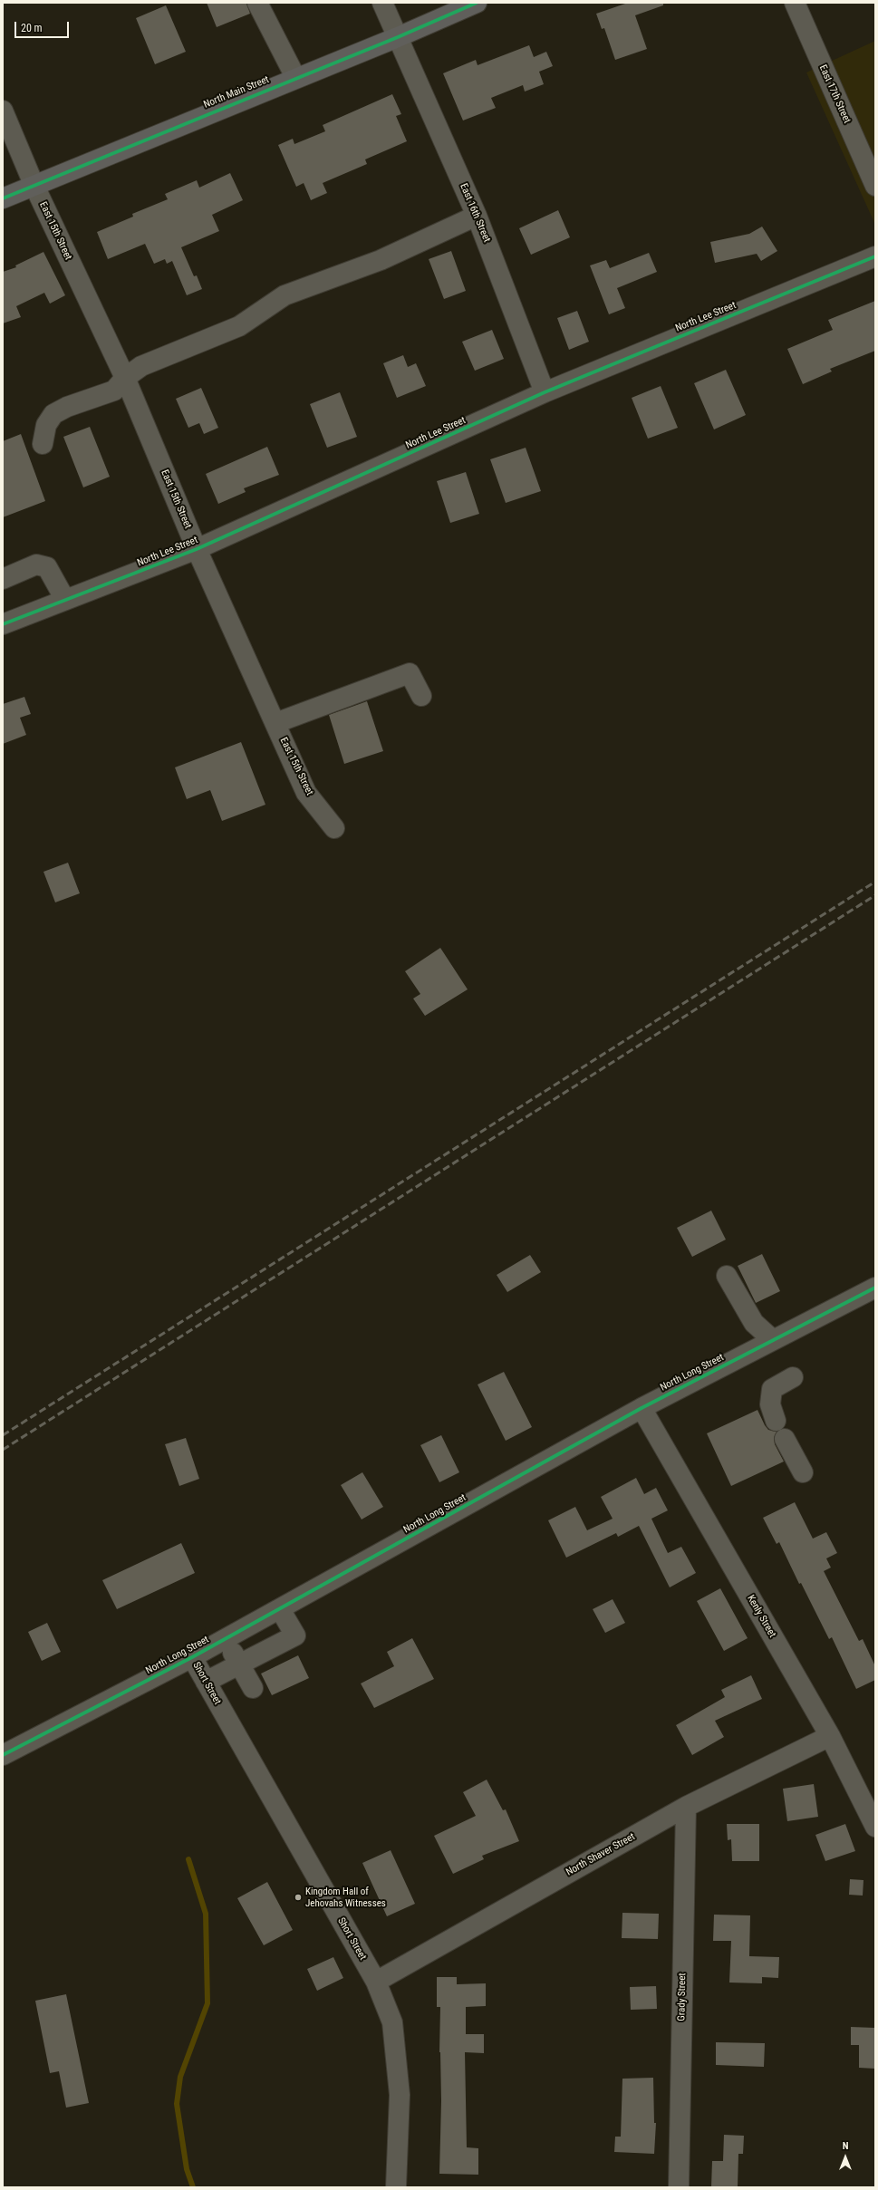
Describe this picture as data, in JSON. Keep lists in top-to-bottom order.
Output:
{
  "streets": {
    "main road": ["North Main Street"],
    "street": [
      "East 17th Street",
      "East 16th Street",
      "East 15th Street",
      "North Lee Street",
      "North Long Street",
      "Kenly Street",
      "Short Street",
      "North Shaver Street",
      "Grady Street"
    ]
  },
  "crossings": [
    ["North Main Street", "East 16th Street"],
    ["North Main Street", "East 15th Street"],
    ["East 16th Street", "North Lee Street"],
    ["East 15th Street", "North Lee Street"],
    ["North Long Street", "Kenly Street"],
    ["North Long Street", "Short Street"],
    ["Kenly Street", "North Shaver Street"],
    ["Short Street", "North Shaver Street"],
    ["North Shaver Street", "Grady Street"]
  ],
  "places": ["Kingdom Hall of Jehovahs Witnesses"],
  "scale_bar": "20 m",
  "north": "top"
}
